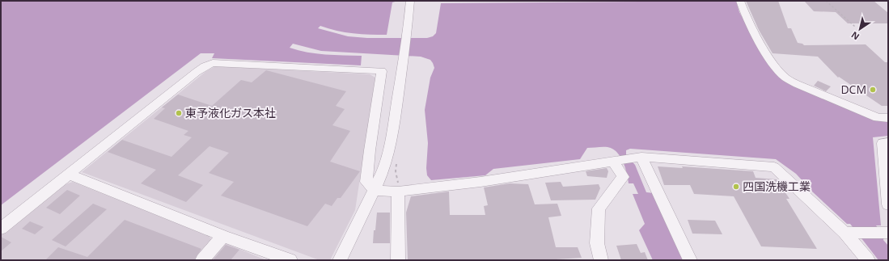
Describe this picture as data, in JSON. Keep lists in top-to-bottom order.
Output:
{
  "places": ["DCM", "東予液化ガス本社", "四国洗機工業"],
  "north": "bottom left"
}
